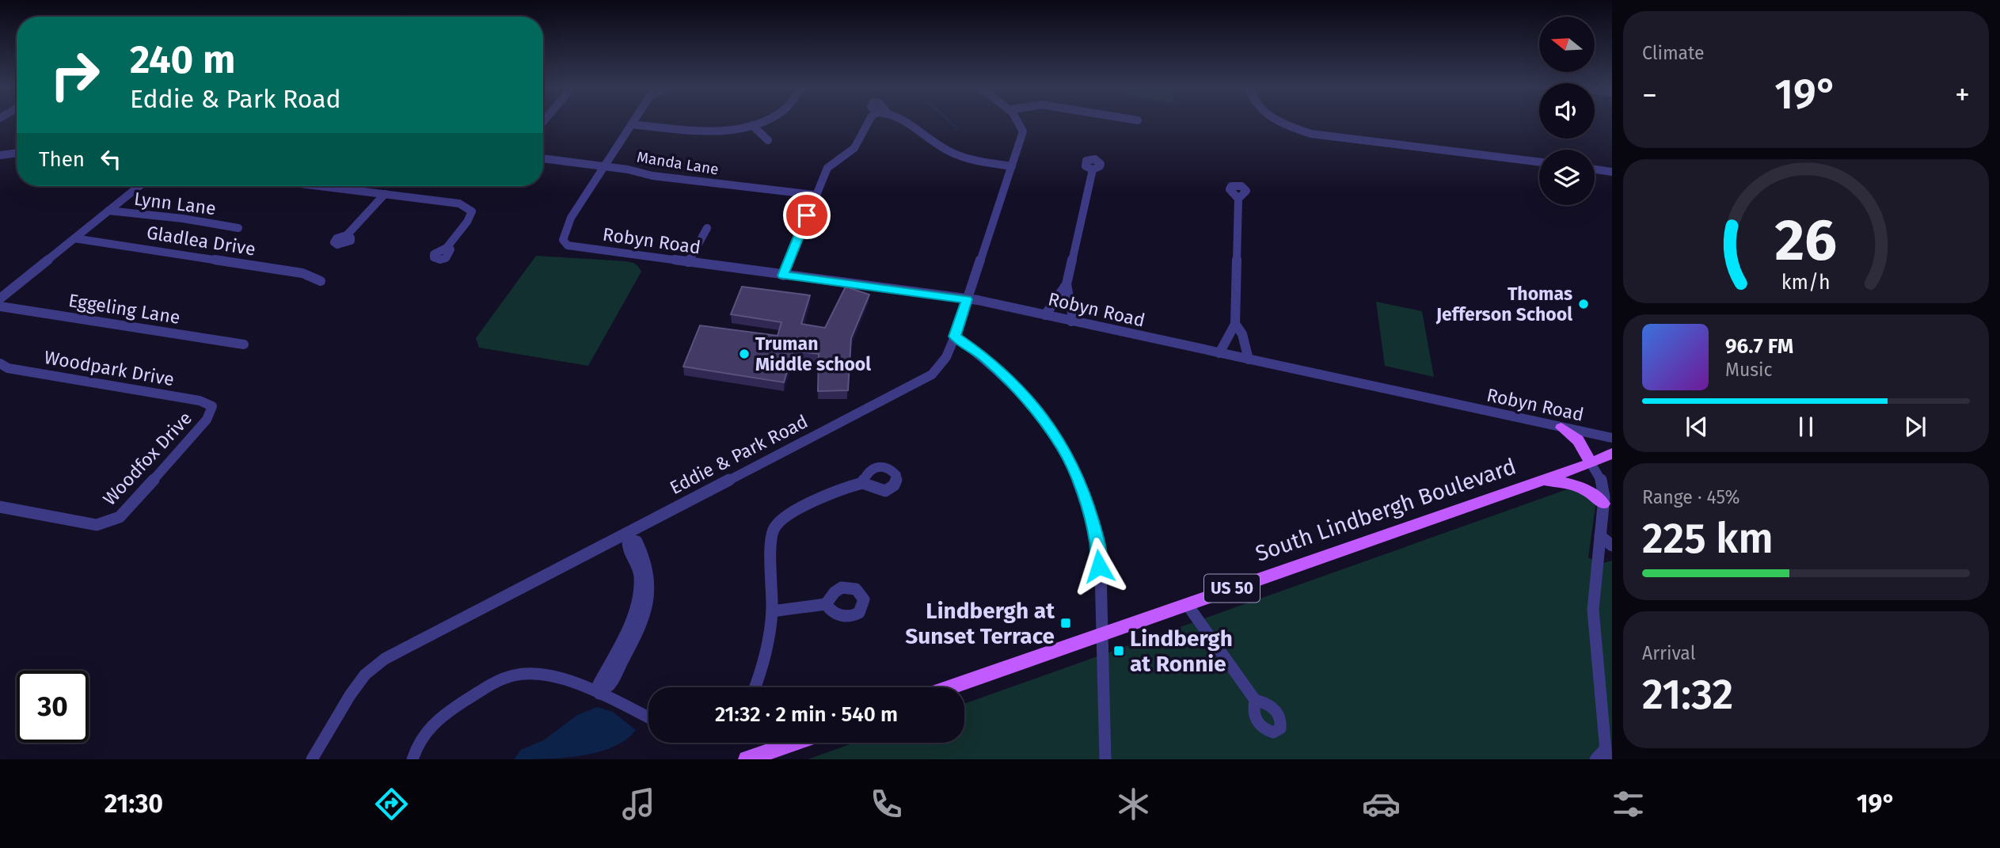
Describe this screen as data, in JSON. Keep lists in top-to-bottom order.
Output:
{
  "streets": {
    "main road": ["South Lindbergh Boulevard", "US 50"],
    "street": [
      "Manda Lane",
      "Lynn Lane",
      "Gladlea Drive",
      "Robyn Road",
      "Eggeling Lane",
      "Woodpark Drive",
      "Eddie & Park Road",
      "Woodfox Drive"
    ]
  },
  "crossings": [
    ["Manda Lane", "Robyn Road"],
    ["Robyn Road", "Eddie & Park Road"],
    ["Woodpark Drive", "Woodfox Drive"]
  ],
  "places": {
    "other": ["Thomas Jefferson School", "Truman Middle school"],
    "transit": ["Lindbergh at Sunset Terrace", "Lindbergh at Ronnie"]
  },
  "north": "left",
  "page": {
    "tile": [
      "Climate",
      ["Range · 45%", "225 km"],
      ["Arrival", "21:32"]
    ],
    "turn": ["240 m", "Eddie & Park Road"],
    "heat": ["−", "19°", "+"],
    "then": "Then",
    "song": ["96.7 FM", "Music"],
    "limit": "30",
    "trip": "21:32 · 2 min · 540 m",
    "tabs": ["21:30", "19°"],
    "gauge": ["26", "km/h"]
  }
}
